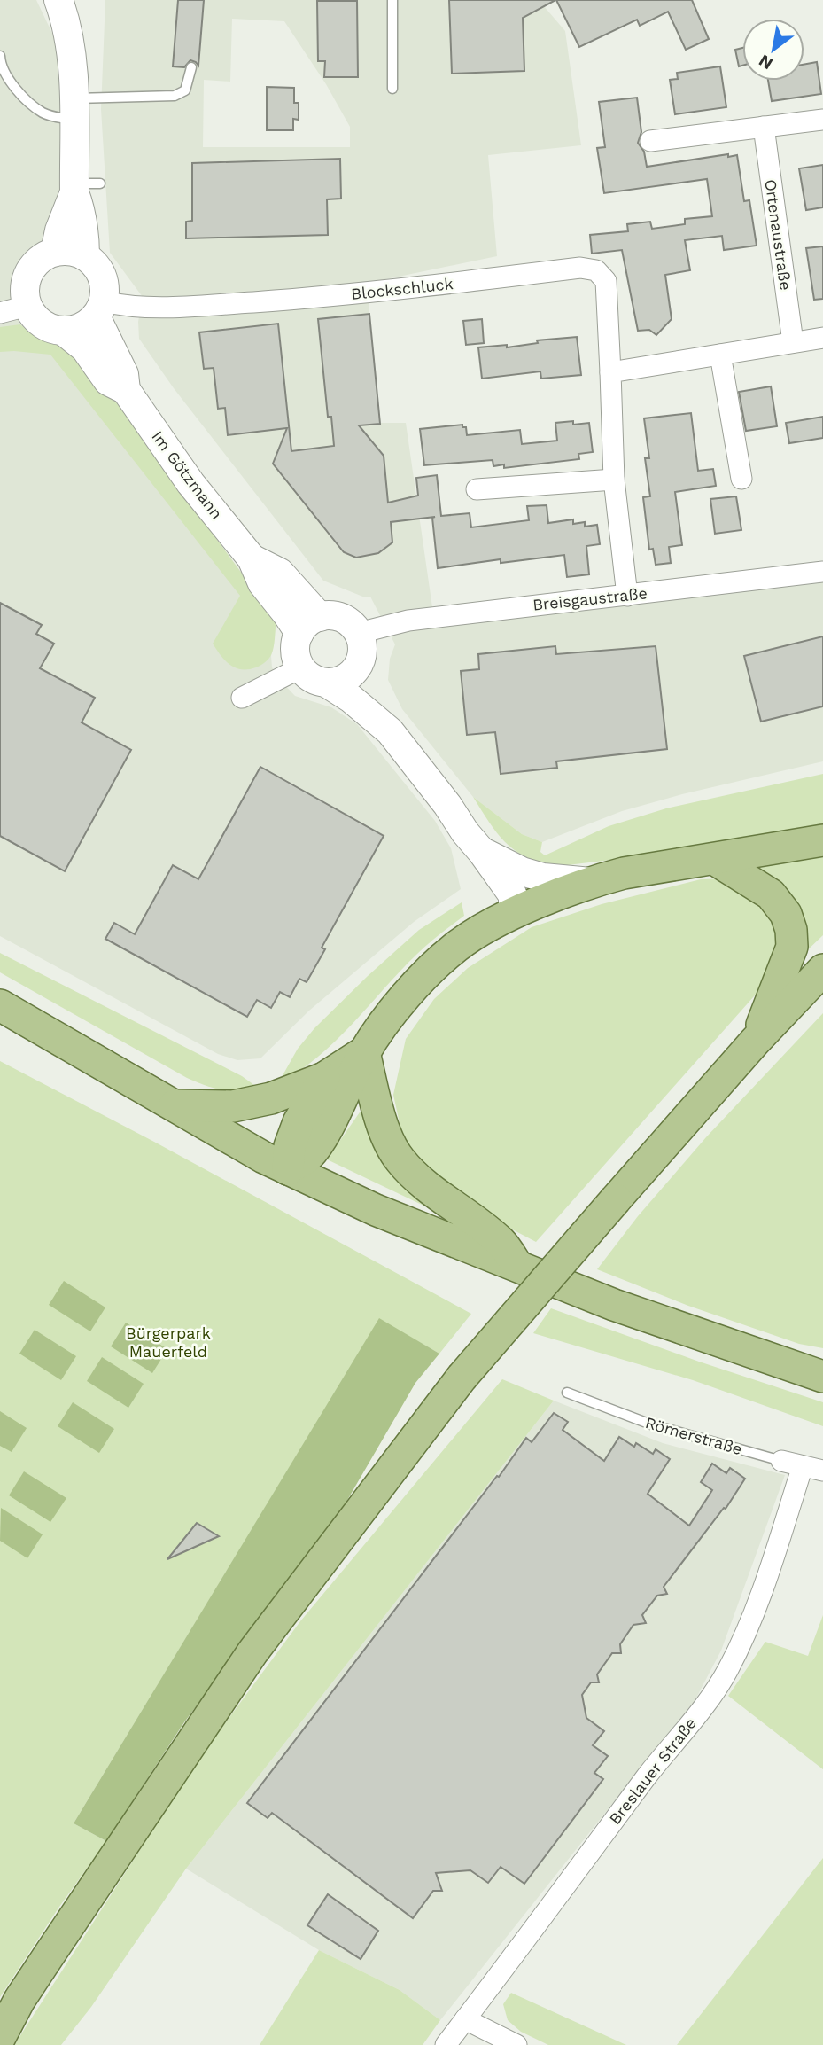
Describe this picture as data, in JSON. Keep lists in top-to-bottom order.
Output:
{
  "streets": {
    "street": [
      "Ortenaustraße",
      "Blockschluck",
      "Im Götzmann",
      "Breisgaustraße",
      "Römerstraße",
      "Breslauer Straße"
    ]
  },
  "crossings": [
    ["Blockschluck", "Im Götzmann"],
    ["Blockschluck", "Breisgaustraße"],
    ["Im Götzmann", "Breisgaustraße"],
    ["Römerstraße", "Breslauer Straße"]
  ],
  "parks": ["Bürgerpark Mauerfeld"],
  "north": "bottom left"
}
